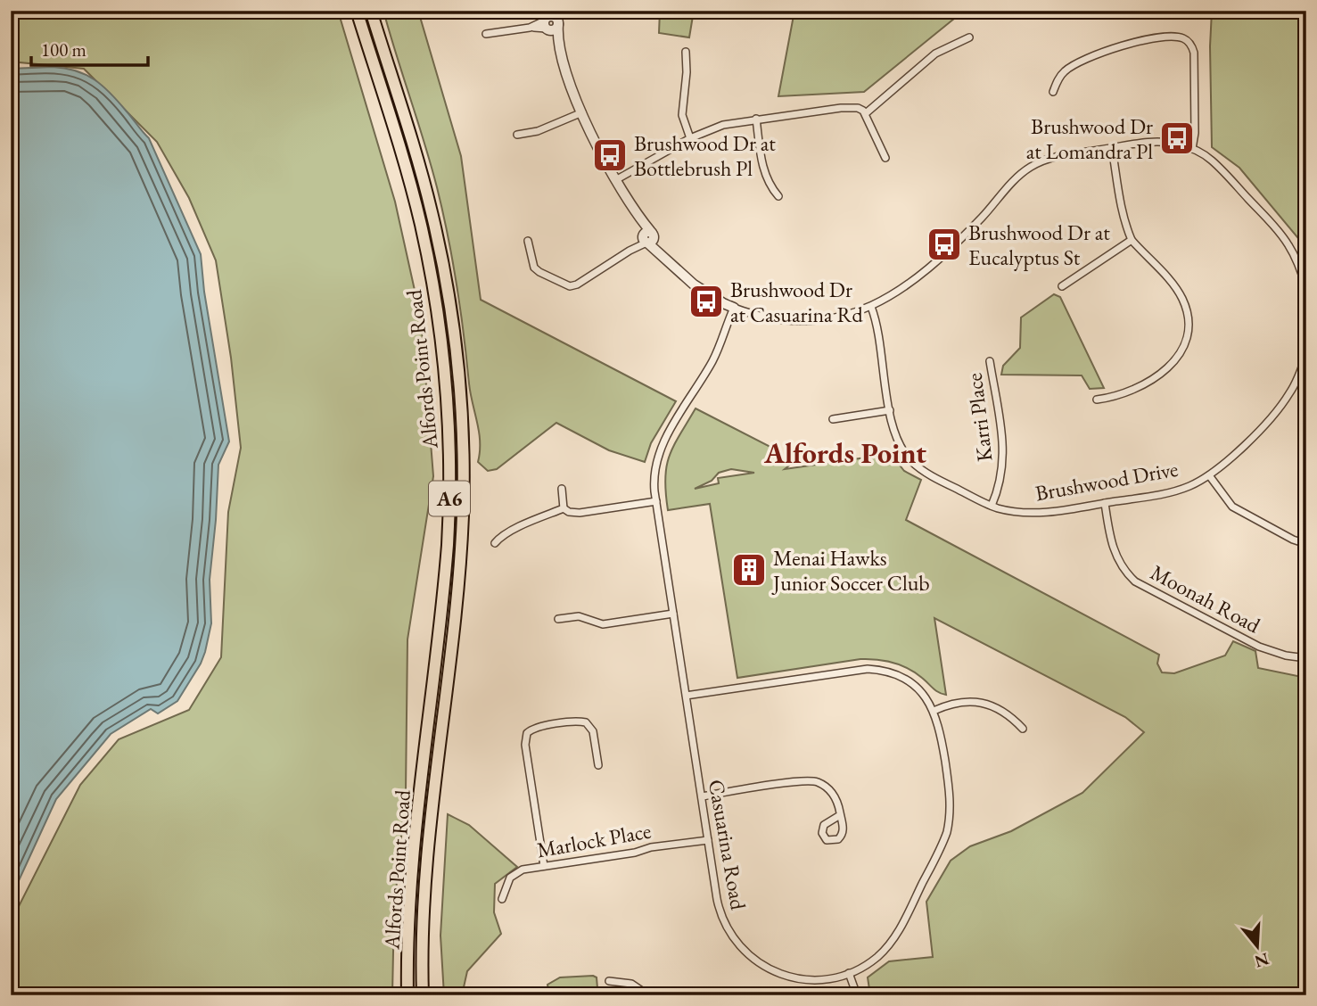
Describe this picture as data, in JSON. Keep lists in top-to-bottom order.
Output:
{
  "streets": {
    "highway": ["Alfords Point Road", "A6"],
    "street": [
      "Karri Place",
      "Brushwood Drive",
      "Moonah Road",
      "Marlock Place",
      "Casuarina Road"
    ]
  },
  "crossings": [
    ["Karri Place", "Brushwood Drive"],
    ["Brushwood Drive", "Moonah Road"],
    ["Marlock Place", "Casuarina Road"]
  ],
  "districts": ["Alfords Point"],
  "places": {
    "bus stop": [
      "Brushwood Dr at Lomandra Pl",
      "Brushwood Dr at Bottlebrush Pl",
      "Brushwood Dr at Eucalyptus St",
      "Brushwood Dr at Casuarina Rd"
    ],
    "building": ["Menai Hawks Junior Soccer Club"]
  },
  "scale_bar": "100 m",
  "north": "bottom"
}
